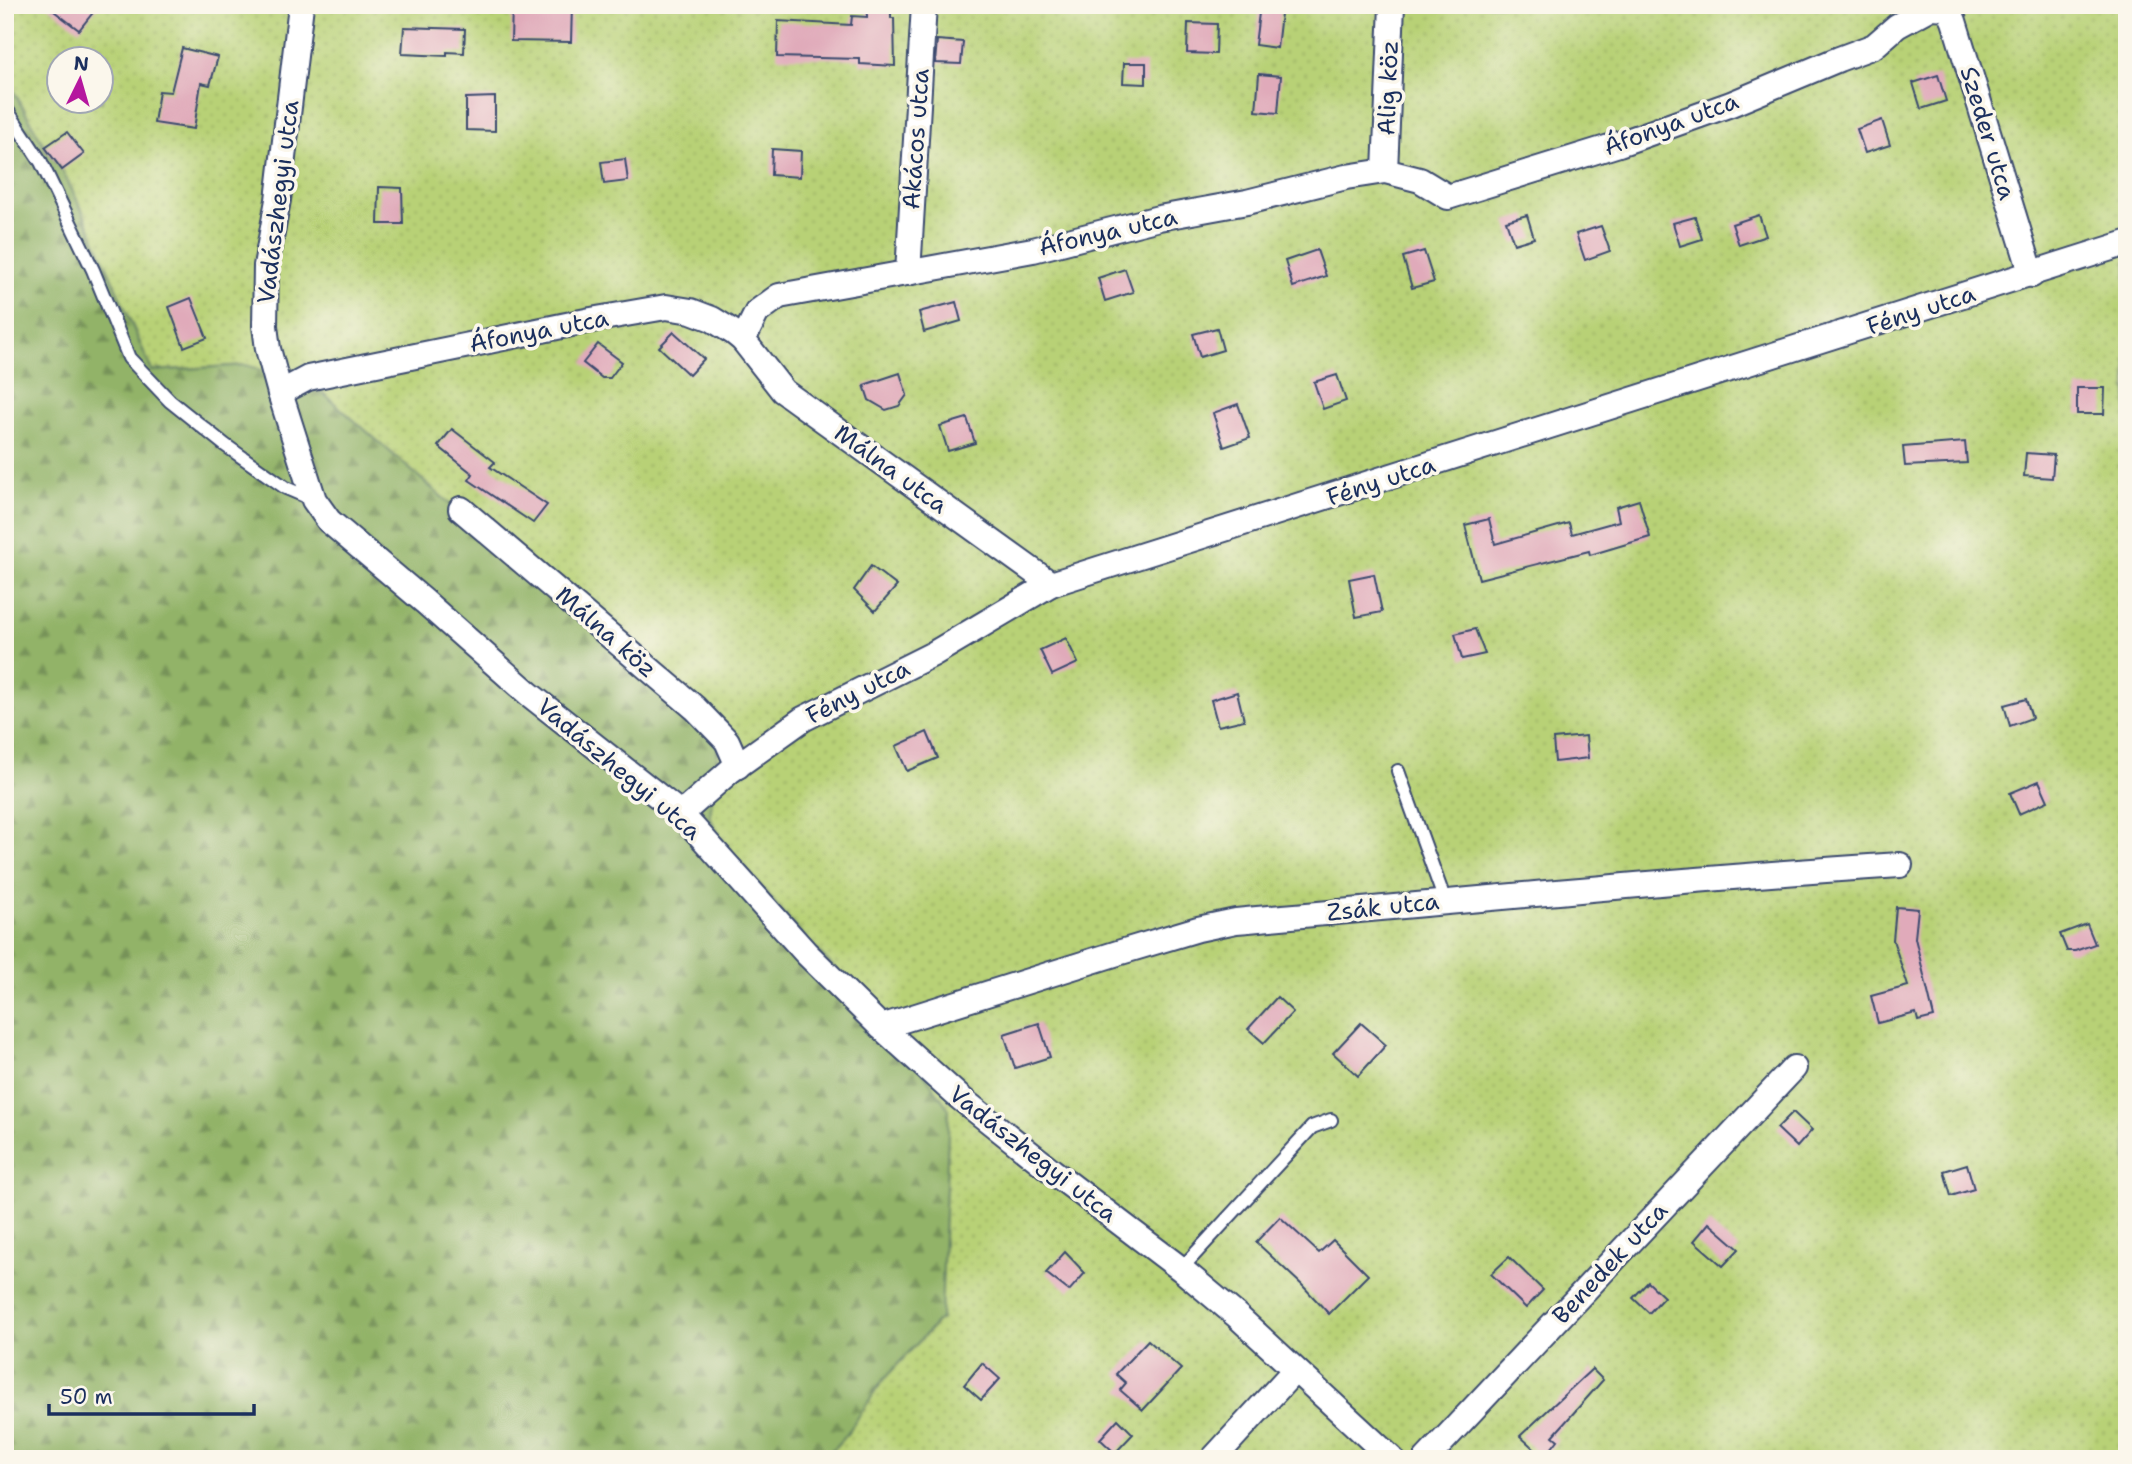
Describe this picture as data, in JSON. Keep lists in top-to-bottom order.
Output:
{
  "streets": {
    "street": [
      "Alig köz",
      "Áfonya utca",
      "Szeder utca",
      "Akácos utca",
      "Vadászhegyi utca",
      "Fény utca",
      "Málna utca",
      "Málna köz",
      "Zsák utca",
      "Benedek utca"
    ]
  },
  "crossings": [
    ["Alig köz", "Áfonya utca"],
    ["Áfonya utca", "Szeder utca"],
    ["Áfonya utca", "Akácos utca"],
    ["Áfonya utca", "Vadászhegyi utca"],
    ["Áfonya utca", "Málna utca"],
    ["Szeder utca", "Fény utca"],
    ["Vadászhegyi utca", "Fény utca"],
    ["Vadászhegyi utca", "Zsák utca"],
    ["Fény utca", "Málna utca"],
    ["Fény utca", "Málna köz"]
  ],
  "scale_bar": "50 m",
  "north": "top"
}
